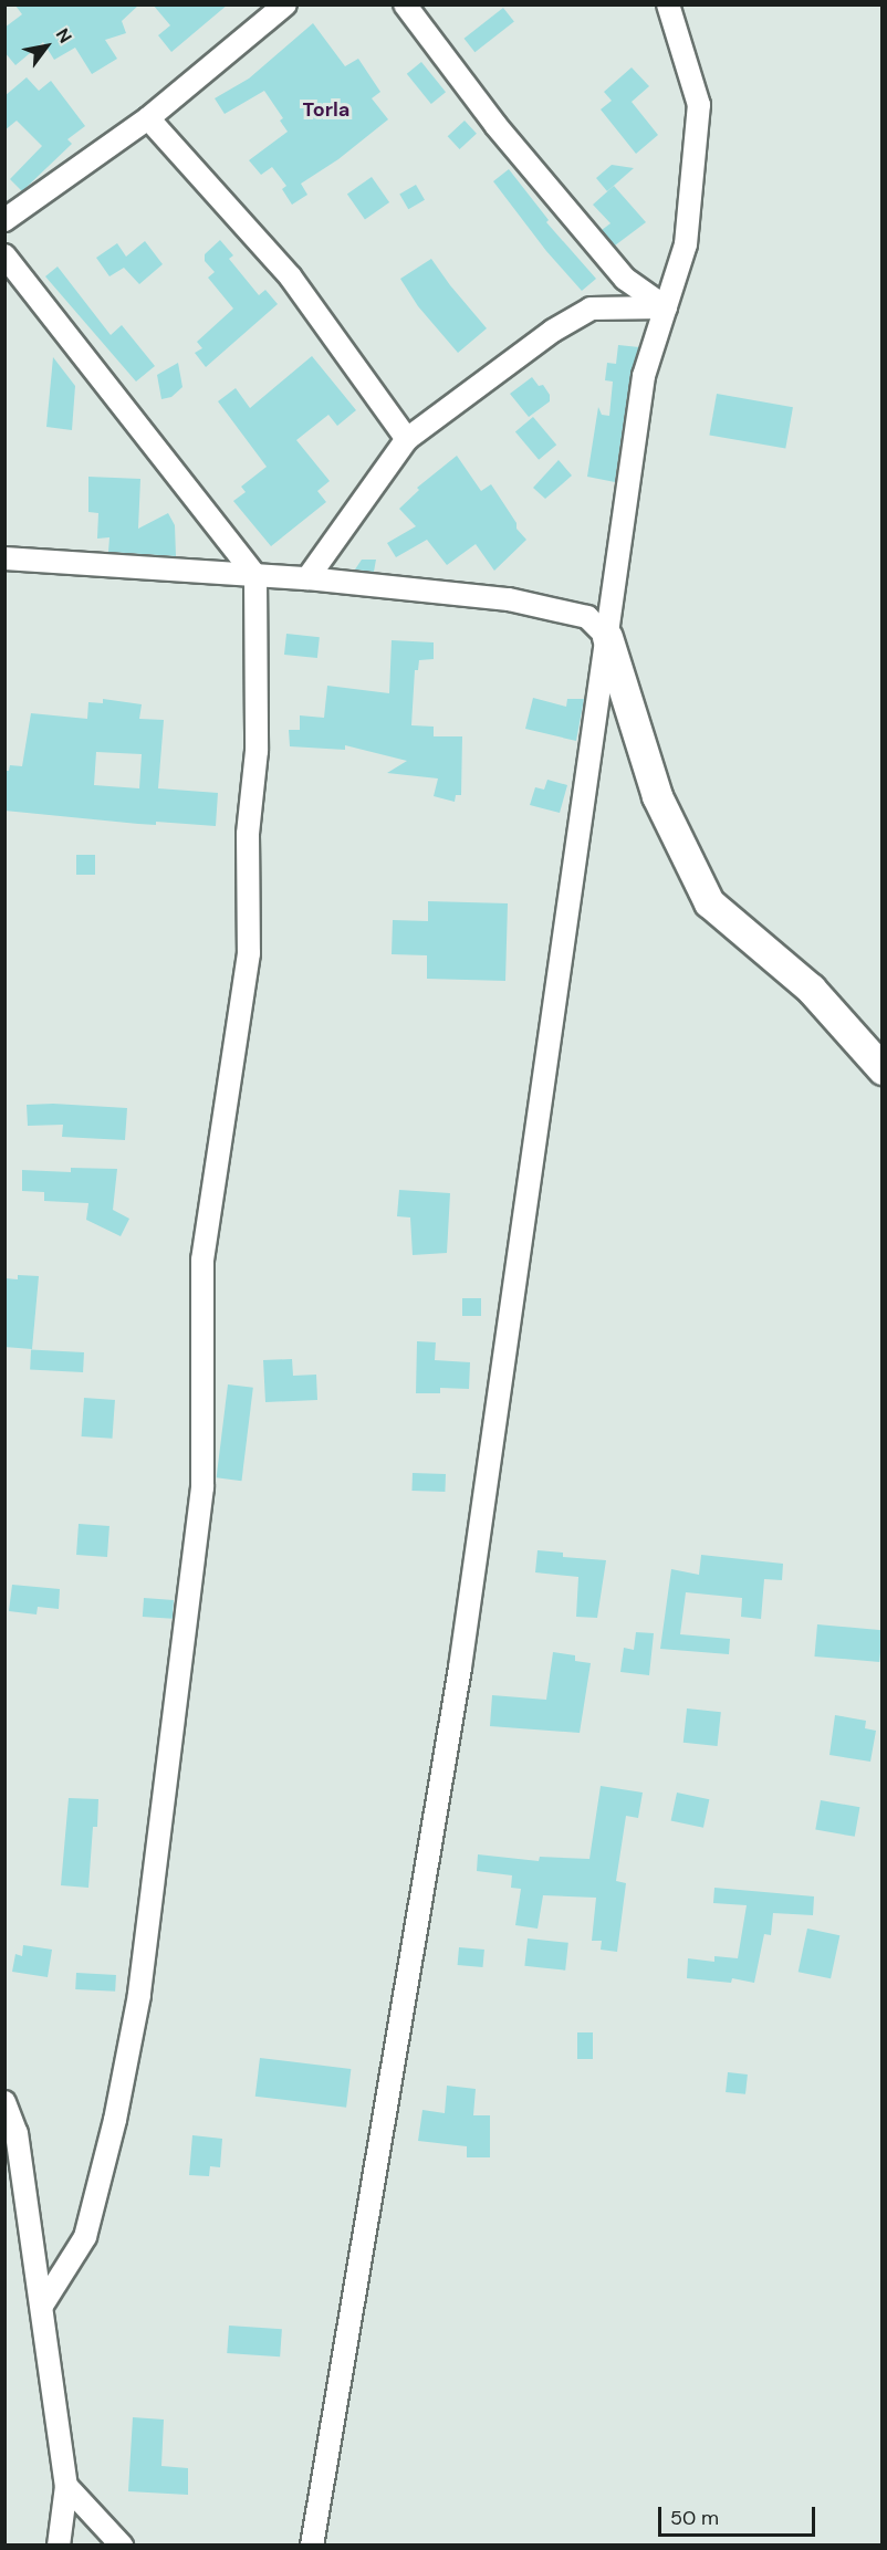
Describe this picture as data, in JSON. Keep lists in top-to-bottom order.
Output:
{
  "districts": ["Torla"],
  "scale_bar": "50 m",
  "north": "top right"
}
